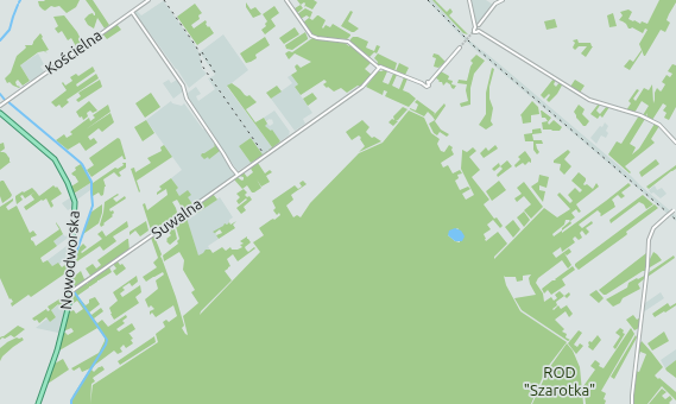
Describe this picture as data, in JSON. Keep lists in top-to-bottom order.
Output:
{
  "streets": {
    "main road": ["Nowodworska"],
    "street": ["Kościelna", "Suwalna"]
  },
  "crossings": [
    ["Suwalna", "Nowodworska"]
  ],
  "parks": ["ROD \"Szarotka\""]
}
